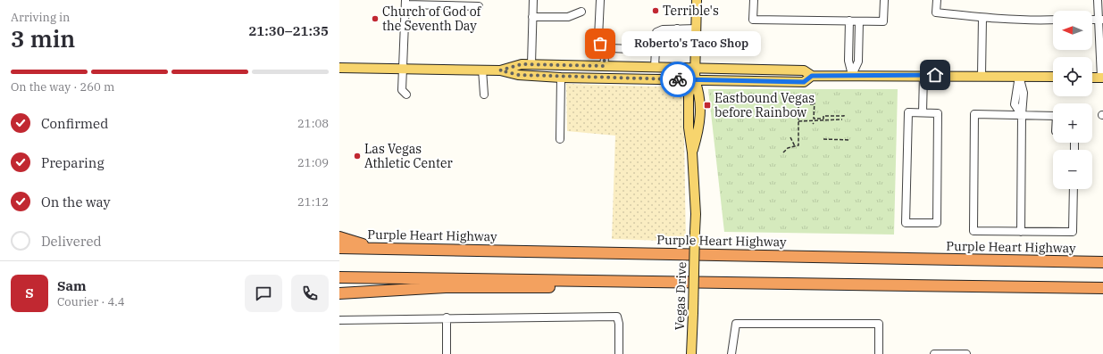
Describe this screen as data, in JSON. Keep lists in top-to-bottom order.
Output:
{
  "streets": {
    "highway": ["Purple Heart Highway"],
    "main road": ["Vegas Drive"]
  },
  "places": {
    "other": [
      "Terrible's",
      "Church of God of the Seventh Day",
      "Roberto's Taco Shop",
      "Las Vegas Athletic Center"
    ],
    "transit": ["Eastbound Vegas before Rainbow"]
  },
  "north": "left",
  "page": {
    "heading": ["3 min", "Arriving in", "21:30–21:35"],
    "panel": ["Sam", "Courier · 4.4"],
    "map_buttons": ["+", "−"],
    "bubble": "Roberto's Taco Shop",
    "bar": "On the way · 260 m",
    "list": [
      ["Confirmed", "21:08"],
      ["Preparing", "21:09"],
      ["On the way", "21:12"],
      "Delivered"
    ],
    "round": "S"
  }
}
